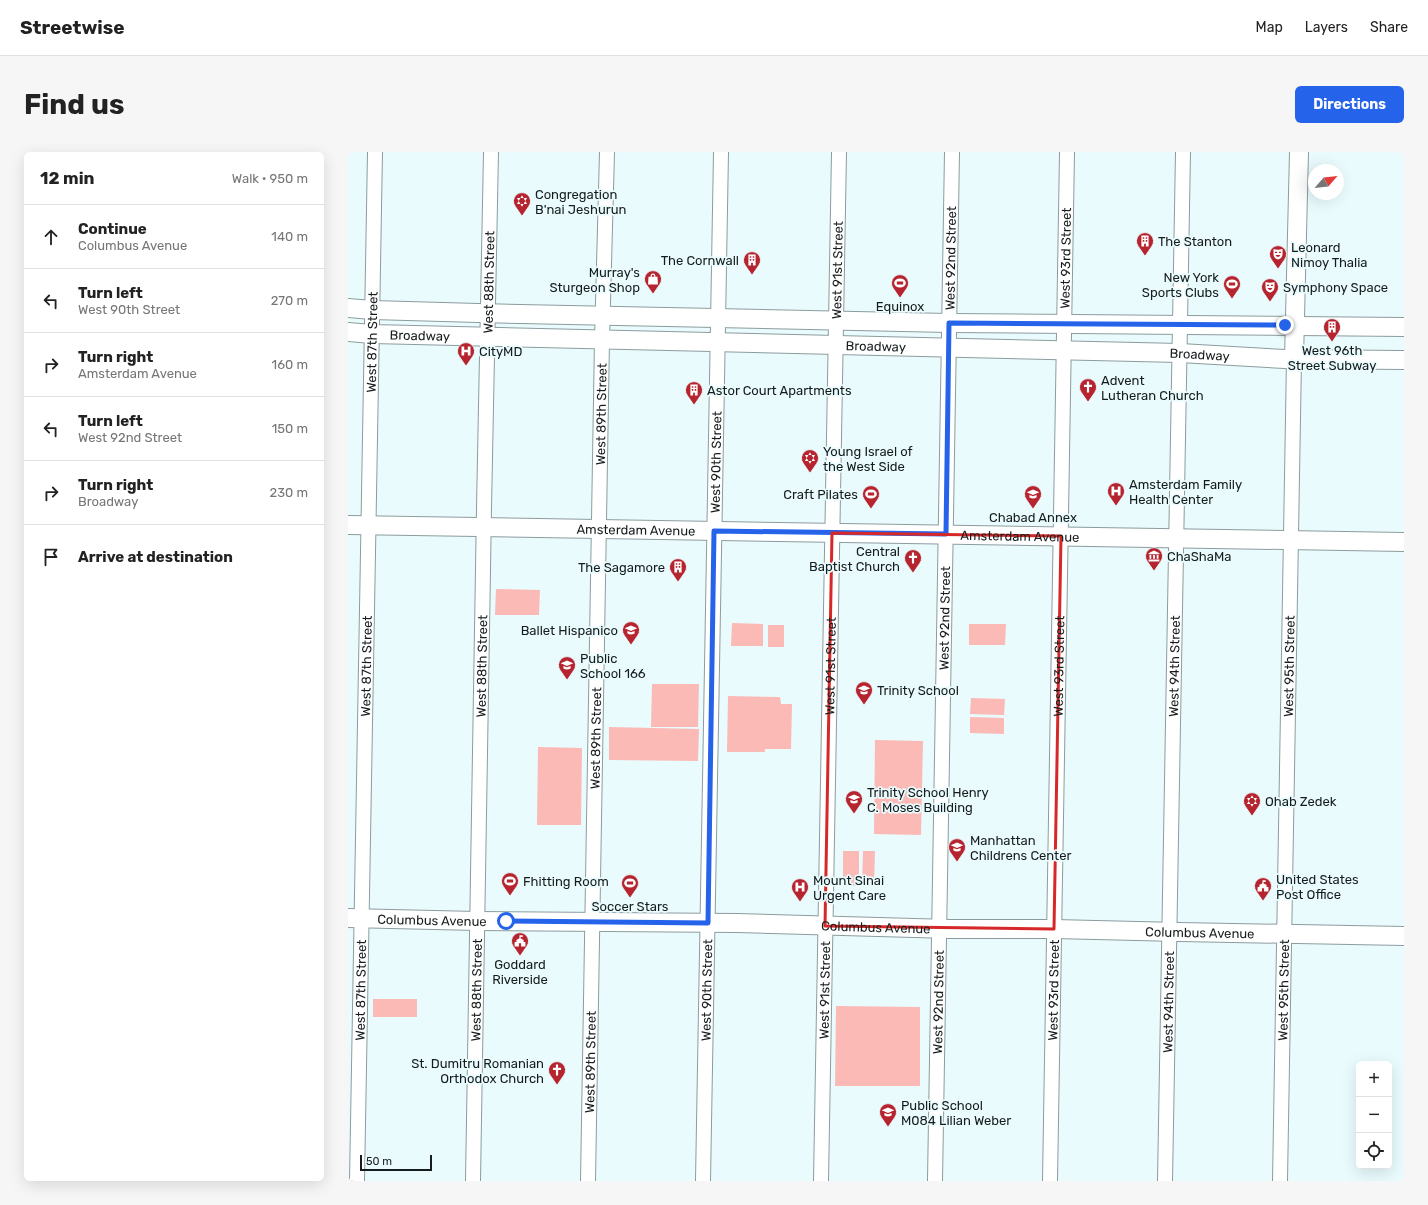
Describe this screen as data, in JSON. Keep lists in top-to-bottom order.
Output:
{
  "streets": {
    "main road": [
      "Broadway",
      "Amsterdam Avenue",
      "West 95th Street",
      "Columbus Avenue"
    ],
    "street": [
      "West 92nd Street",
      "West 93rd Street",
      "West 91st Street",
      "West 88th Street",
      "West 87th Street",
      "West 89th Street",
      "West 90th Street",
      "West 94th Street"
    ]
  },
  "crossings": [
    ["West 92nd Street", "Broadway"],
    ["West 92nd Street", "Amsterdam Avenue"],
    ["West 92nd Street", "Columbus Avenue"],
    ["West 93rd Street", "Broadway"],
    ["West 93rd Street", "Amsterdam Avenue"],
    ["West 93rd Street", "Columbus Avenue"],
    ["West 91st Street", "Broadway"],
    ["West 91st Street", "Amsterdam Avenue"],
    ["West 91st Street", "Columbus Avenue"],
    ["West 88th Street", "Broadway"],
    ["West 88th Street", "Amsterdam Avenue"],
    ["West 88th Street", "Columbus Avenue"],
    ["Broadway", "West 87th Street"],
    ["Broadway", "West 89th Street"],
    ["Broadway", "West 90th Street"],
    ["Broadway", "West 95th Street"],
    ["Broadway", "West 94th Street"],
    ["West 87th Street", "Amsterdam Avenue"],
    ["West 87th Street", "Columbus Avenue"],
    ["West 89th Street", "Amsterdam Avenue"],
    ["West 89th Street", "Columbus Avenue"],
    ["West 90th Street", "Amsterdam Avenue"],
    ["West 90th Street", "Columbus Avenue"],
    ["Amsterdam Avenue", "West 95th Street"],
    ["Amsterdam Avenue", "West 94th Street"],
    ["West 95th Street", "Columbus Avenue"],
    ["West 94th Street", "Columbus Avenue"]
  ],
  "places": {
    "synagogue": ["Congregation B'nai Jeshurun", "Young Israel of the West Side", "Ohab Zedek"],
    "building": [
      "The Stanton",
      "The Cornwall",
      "West 96th Street Subway",
      "Astor Court Apartments",
      "The Sagamore"
    ],
    "theatre": ["Leonard Nimoy Thalia", "Symphony Space"],
    "shop": ["Murray's Sturgeon Shop"],
    "sports": [
      "Equinox",
      "New York Sports Clubs",
      "Craft Pilates",
      "Fhitting Room",
      "Soccer Stars"
    ],
    "hospital": ["CityMD", "Amsterdam Family Health Center", "Mount Sinai Urgent Care"],
    "church": ["Advent Lutheran Church", "Central Baptist Church", "St. Dumitru Romanian Orthodox Church"],
    "school or university": [
      "Chabad Annex",
      "Ballet Hispanico",
      "Public School 166",
      "Trinity School",
      "Trinity School Henry C. Moses Building",
      "Manhattan Childrens Center",
      "Public School M084 Lilian Weber"
    ],
    "museum": ["ChaShaMa"],
    "public building": ["United States Post Office", "Goddard Riverside"]
  },
  "scale_bar": "50 m",
  "north": "top right",
  "page": {
    "header": "Streetwise",
    "nav": ["Map", "Layers", "Share"],
    "buttons": "Directions",
    "title": "Find us",
    "heading": ["12 min", "Walk · 950 m"],
    "list": [
      ["Continue", "Columbus Avenue", "140 m"],
      ["Turn left", "West 90th Street", "270 m"],
      ["Turn right", "Amsterdam Avenue", "160 m"],
      ["Turn left", "West 92nd Street", "150 m"],
      ["Turn right", "Broadway", "230 m"],
      "Arrive at destination"
    ],
    "map_buttons": ["+", "−"],
    "scale": "50 m"
  }
}
